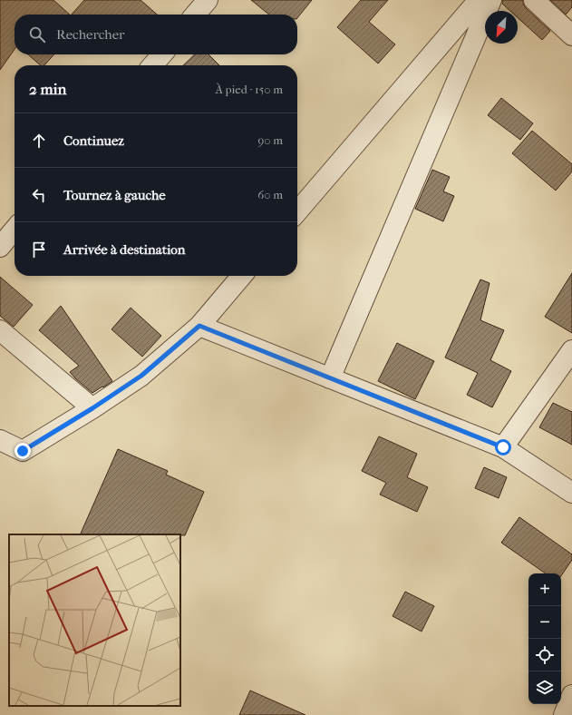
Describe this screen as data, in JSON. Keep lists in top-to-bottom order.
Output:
{
  "north": "bottom left",
  "page": {
    "search": "Rechercher",
    "heading": ["2 min", "À pied · 150 m"],
    "list": [
      ["Continuez", "90 m"],
      ["Tournez à gauche", "60 m"],
      "Arrivée à destination"
    ],
    "map_buttons": ["+", "−"]
  }
}
